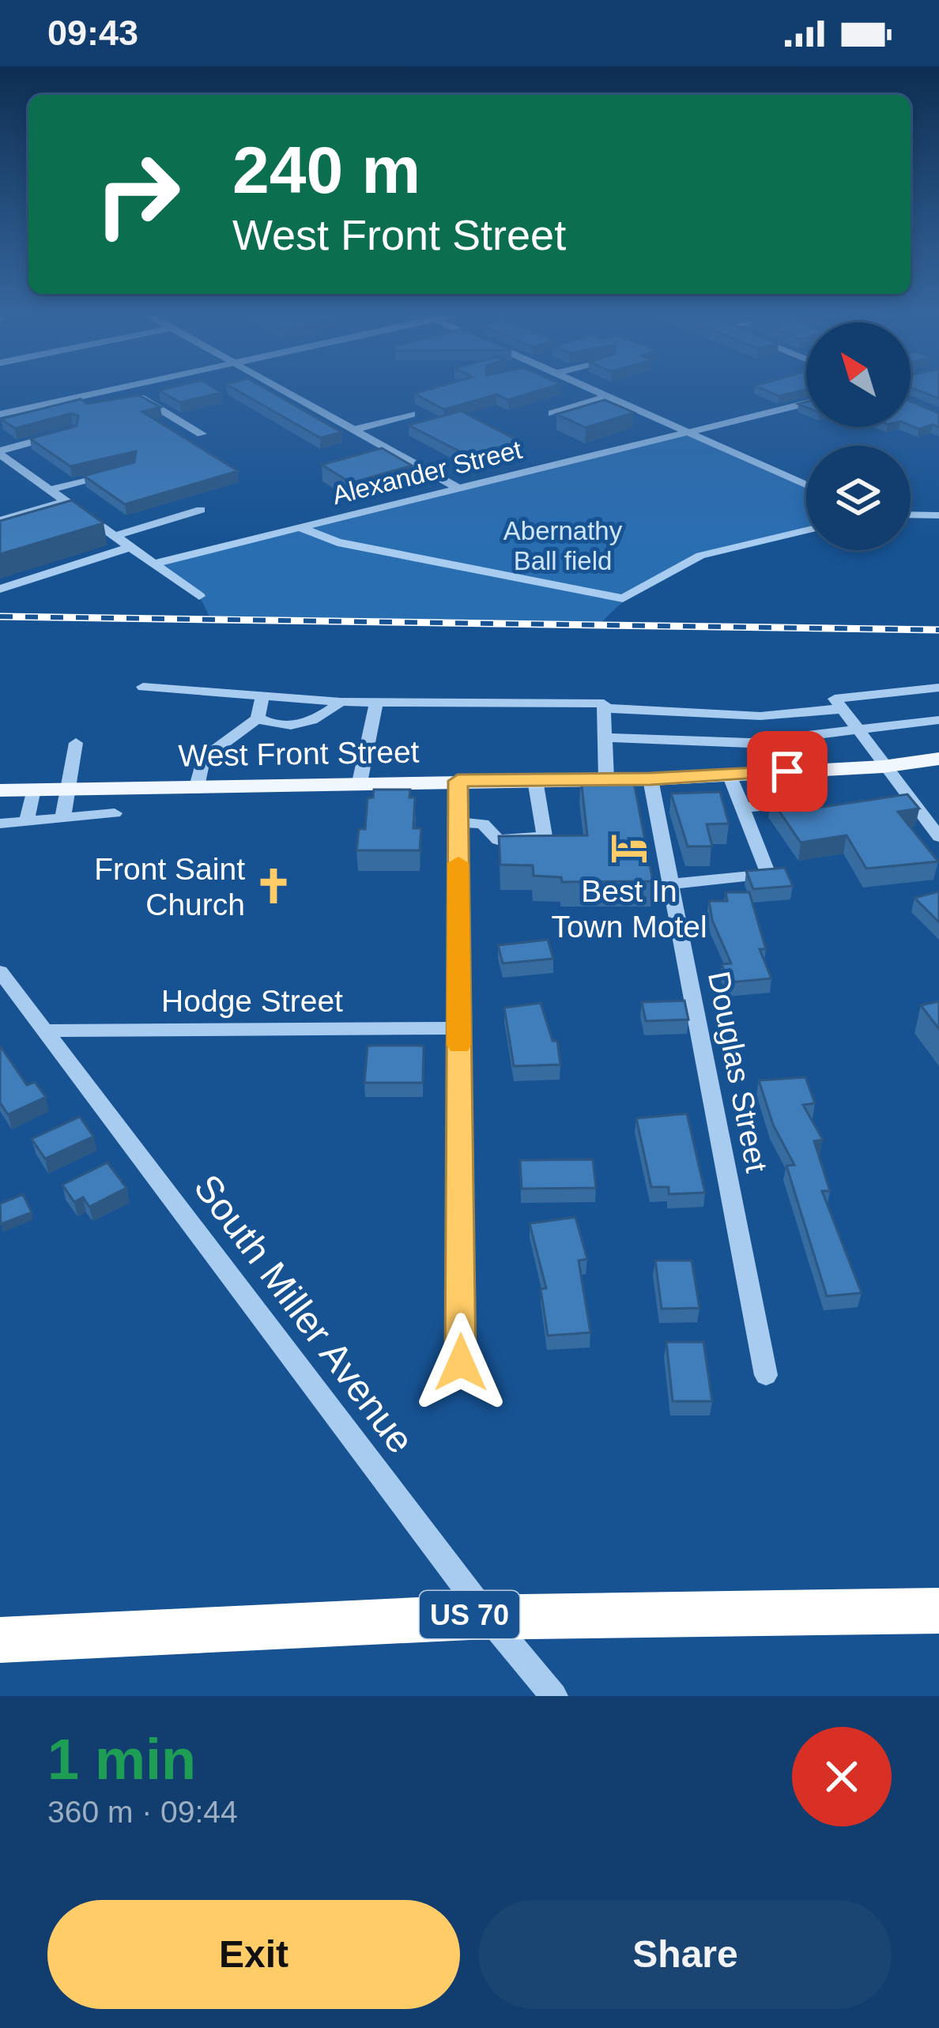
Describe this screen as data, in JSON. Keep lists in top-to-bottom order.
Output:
{
  "streets": {
    "highway": ["US 70"],
    "main road": ["West Front Street"],
    "street": [
      "Alexander Street",
      "Hodge Street",
      "Douglas Street",
      "South Miller Avenue"
    ]
  },
  "crossings": [
    ["West Front Street", "Douglas Street"],
    ["Hodge Street", "South Miller Avenue"],
    ["South Miller Avenue", "US 70"]
  ],
  "parks": ["Abernathy Ball field"],
  "places": {
    "hotel": ["Best In Town Motel"],
    "church": ["Front Saint Church"]
  },
  "north": "top left",
  "page": {
    "status": "09:43",
    "turn": ["240 m", "West Front Street"],
    "heading": ["1 min", "360 m · 09:44"],
    "buttons": ["Exit", "Share"]
  }
}
